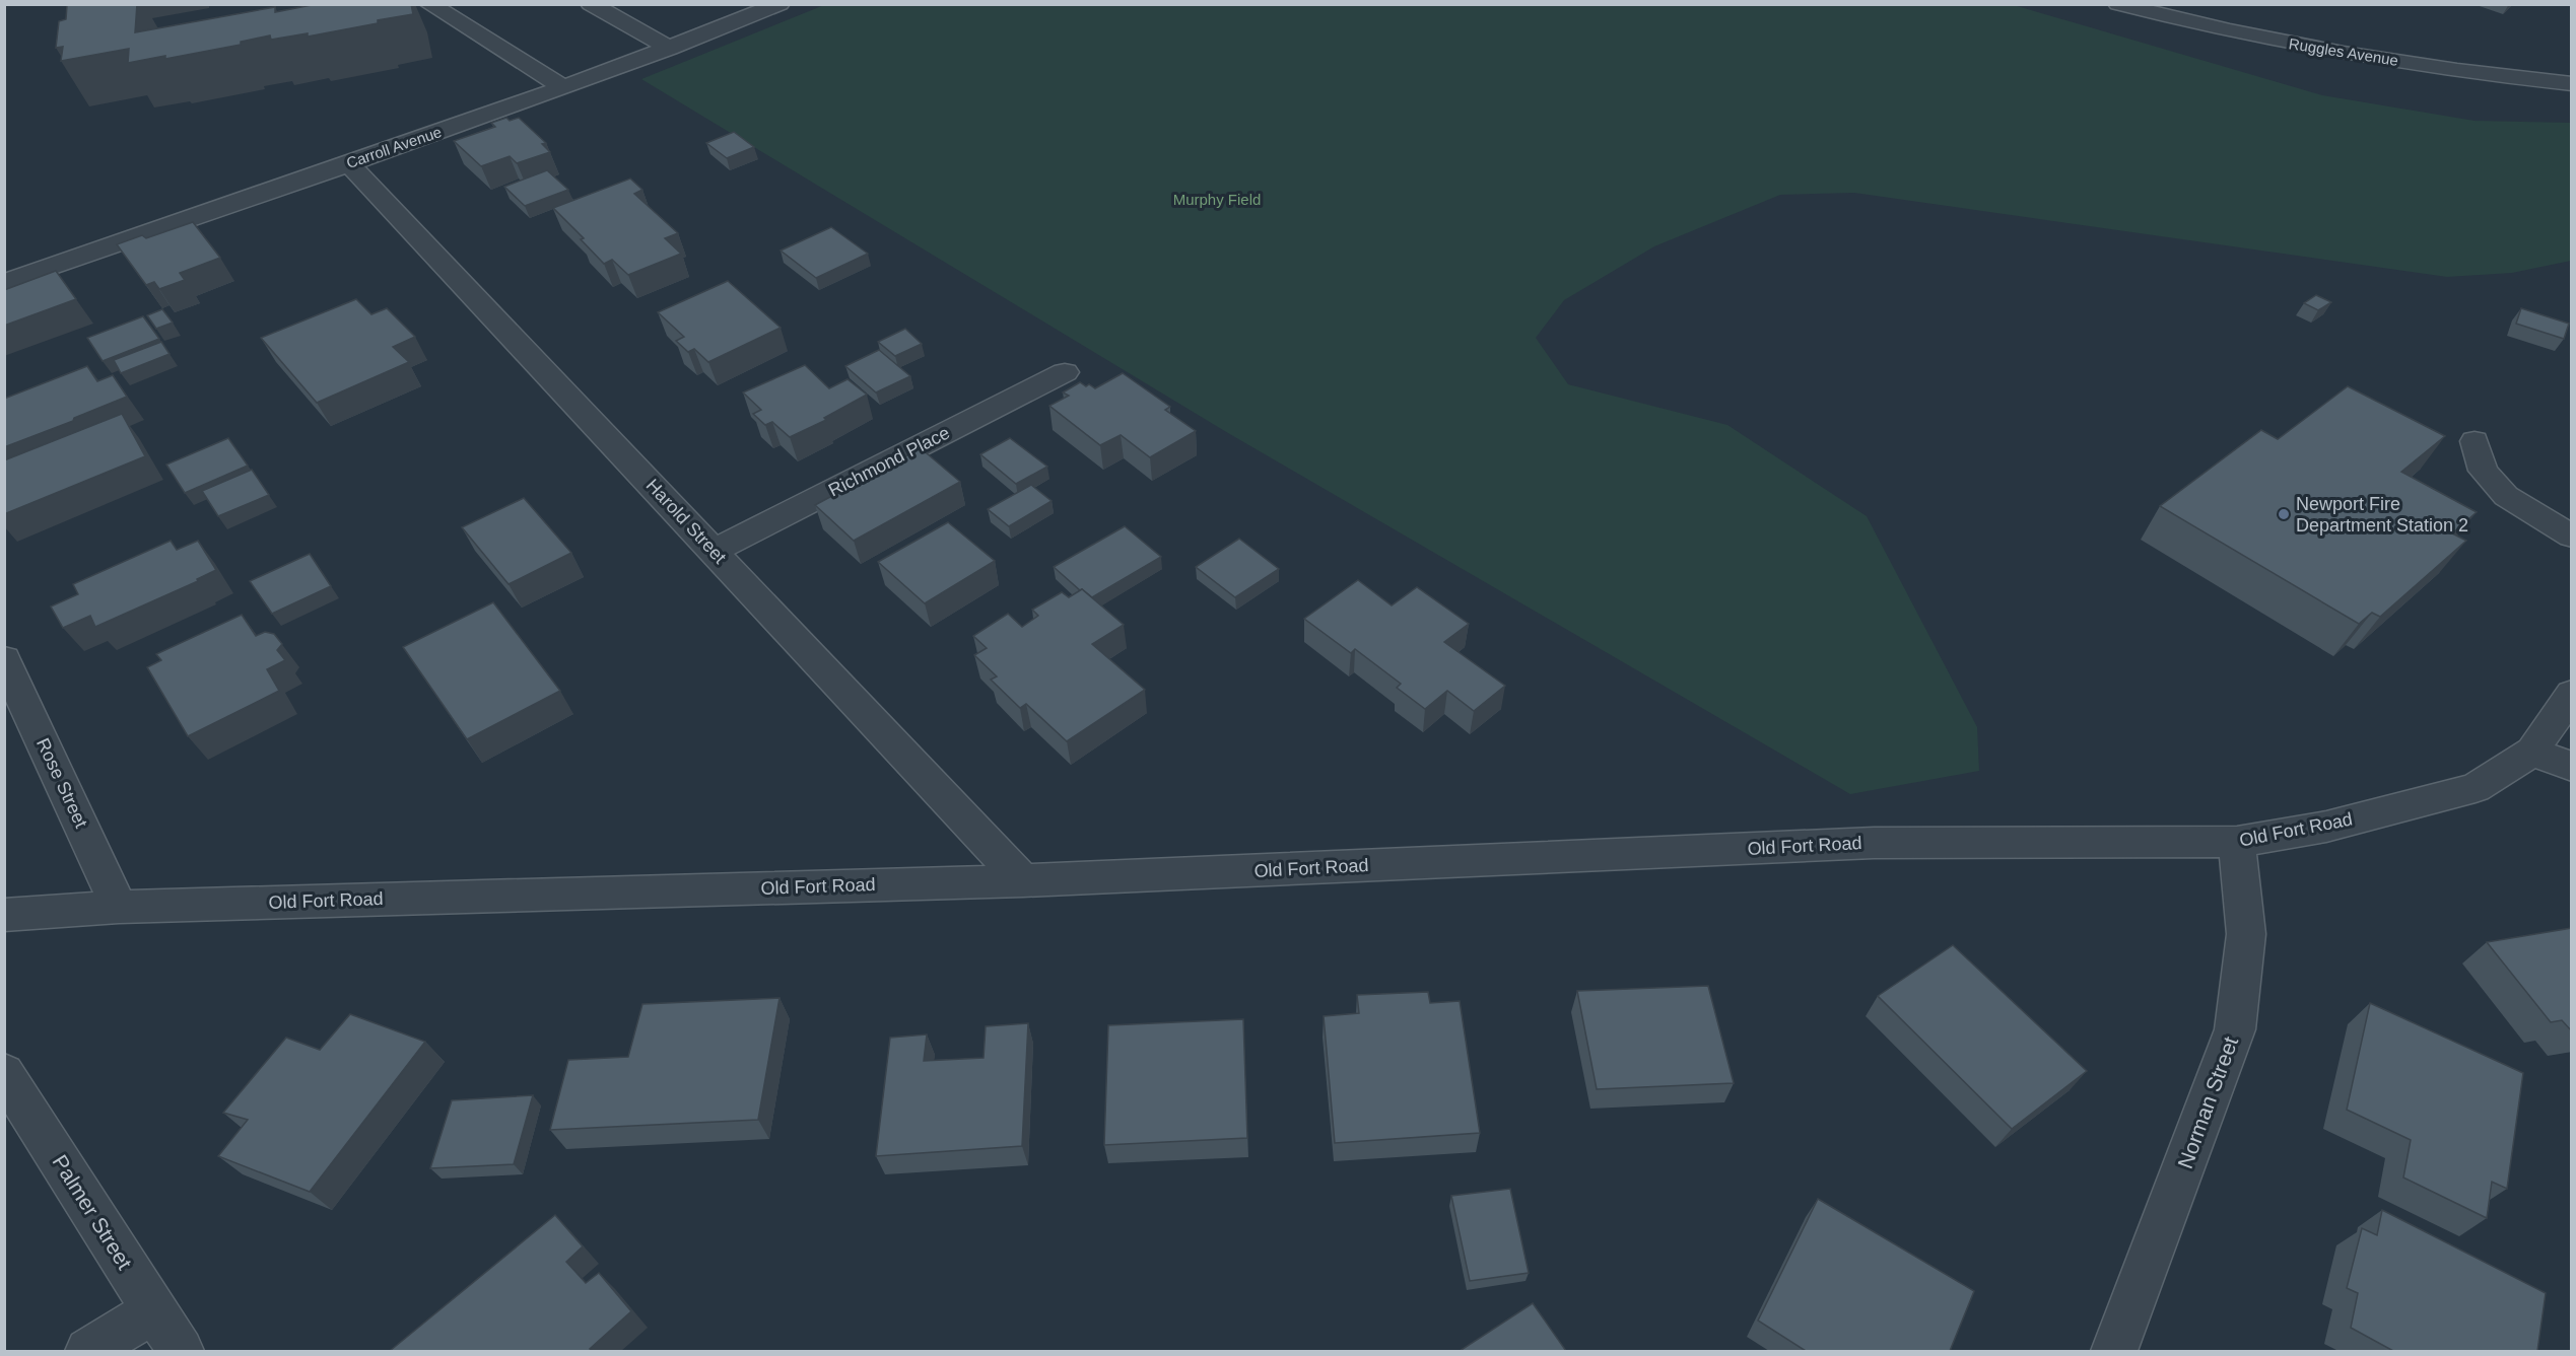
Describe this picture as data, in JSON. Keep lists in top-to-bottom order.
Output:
{
  "streets": {
    "street": [
      "Ruggles Avenue",
      "Carroll Avenue",
      "Richmond Place",
      "Harold Street",
      "Rose Street",
      "Old Fort Road",
      "Norman Street",
      "Palmer Street"
    ]
  },
  "crossings": [
    ["Carroll Avenue", "Harold Street"],
    ["Richmond Place", "Harold Street"],
    ["Harold Street", "Old Fort Road"],
    ["Rose Street", "Old Fort Road"],
    ["Old Fort Road", "Norman Street"]
  ],
  "parks": ["Murphy Field"],
  "places": ["Newport Fire Department Station 2"]
}
